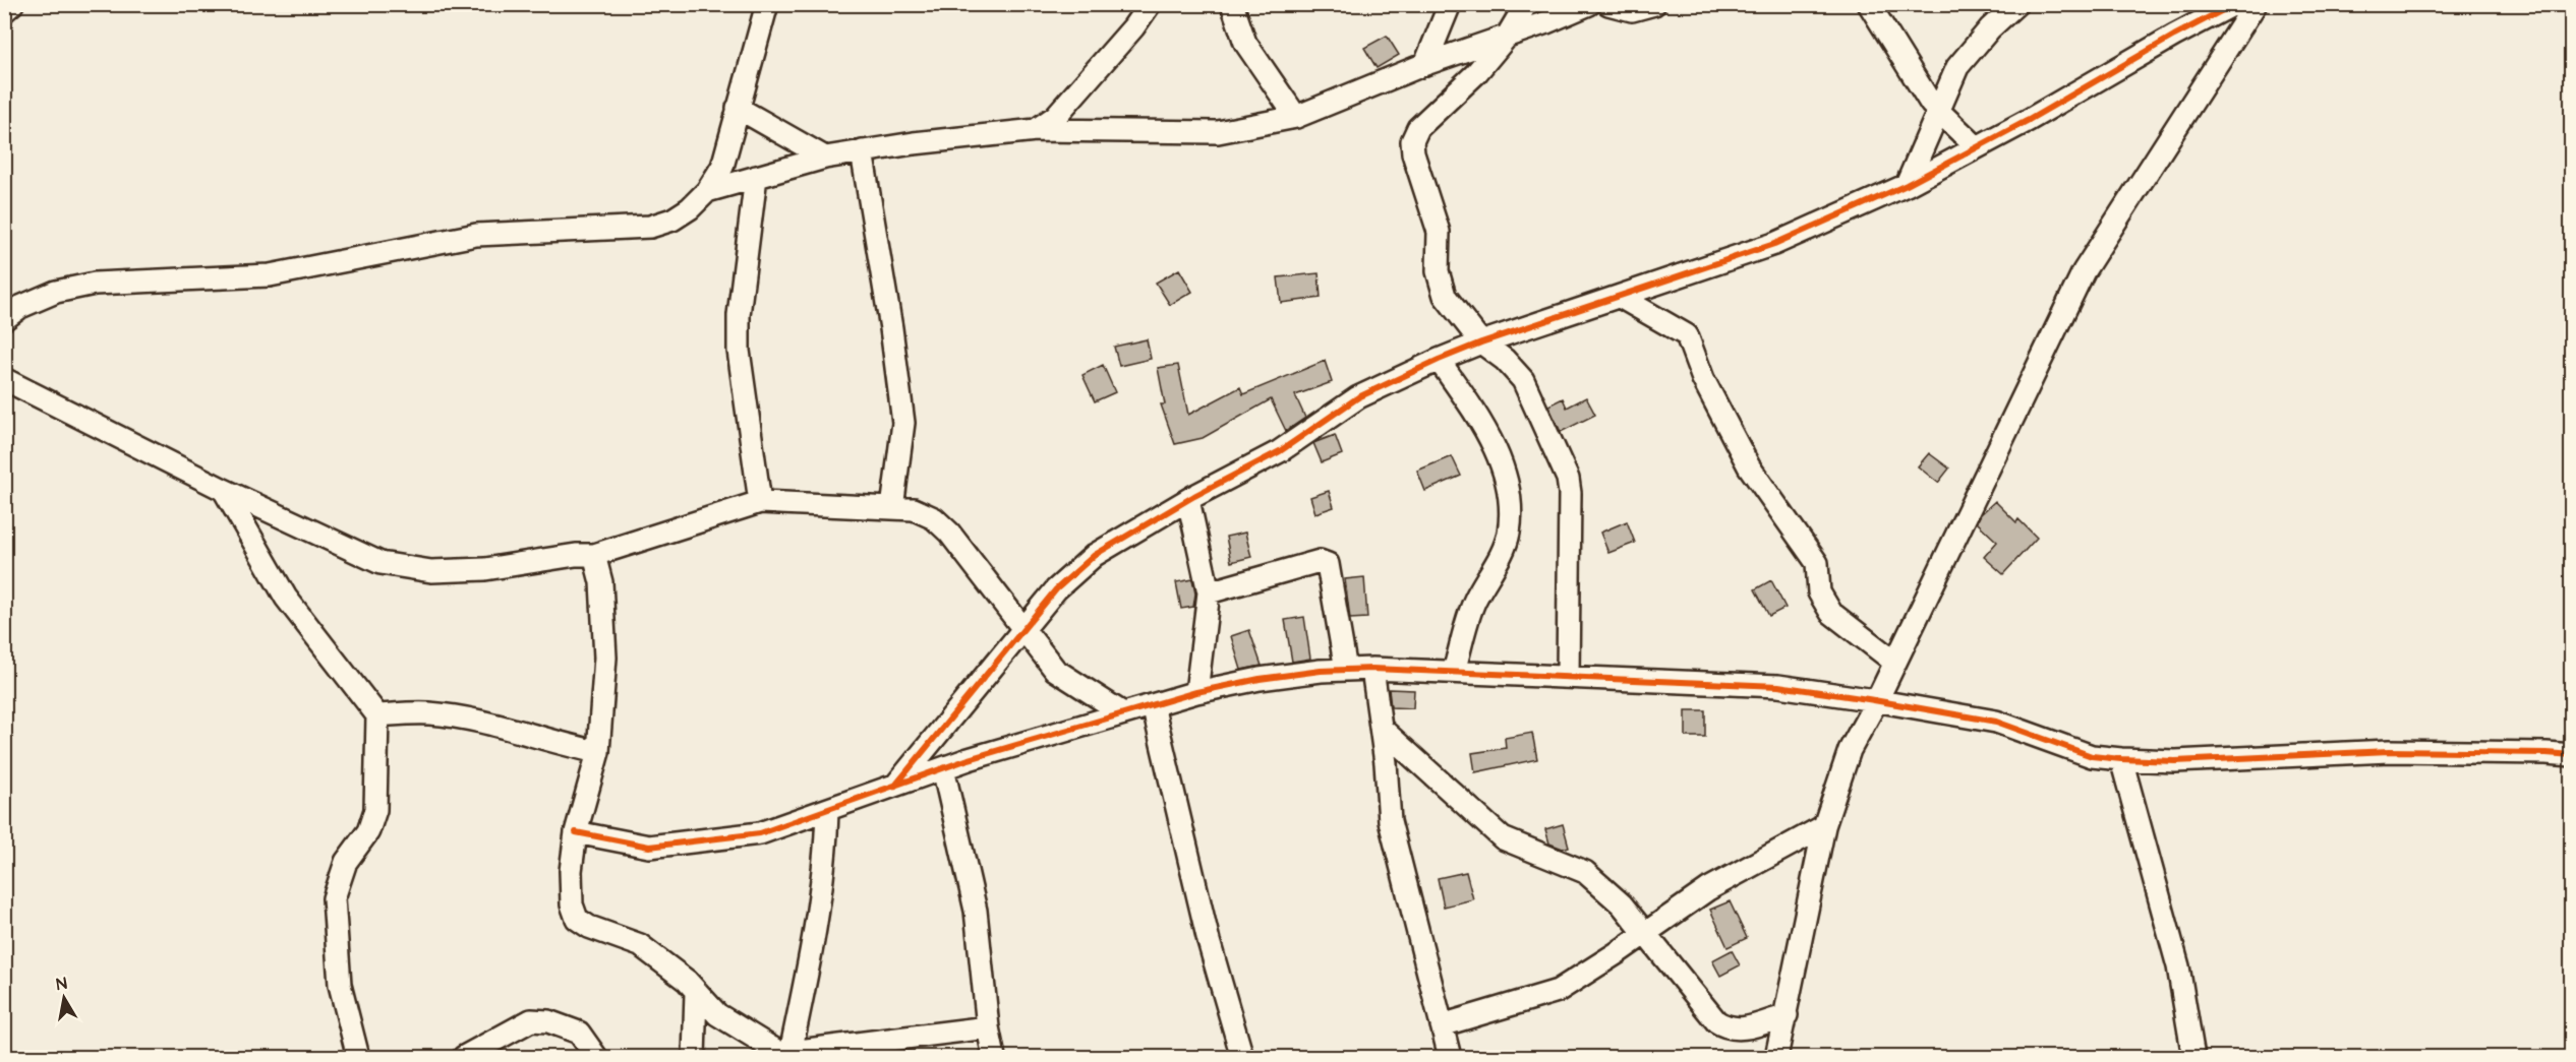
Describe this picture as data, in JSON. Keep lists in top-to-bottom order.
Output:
{
  "north": "top"
}
